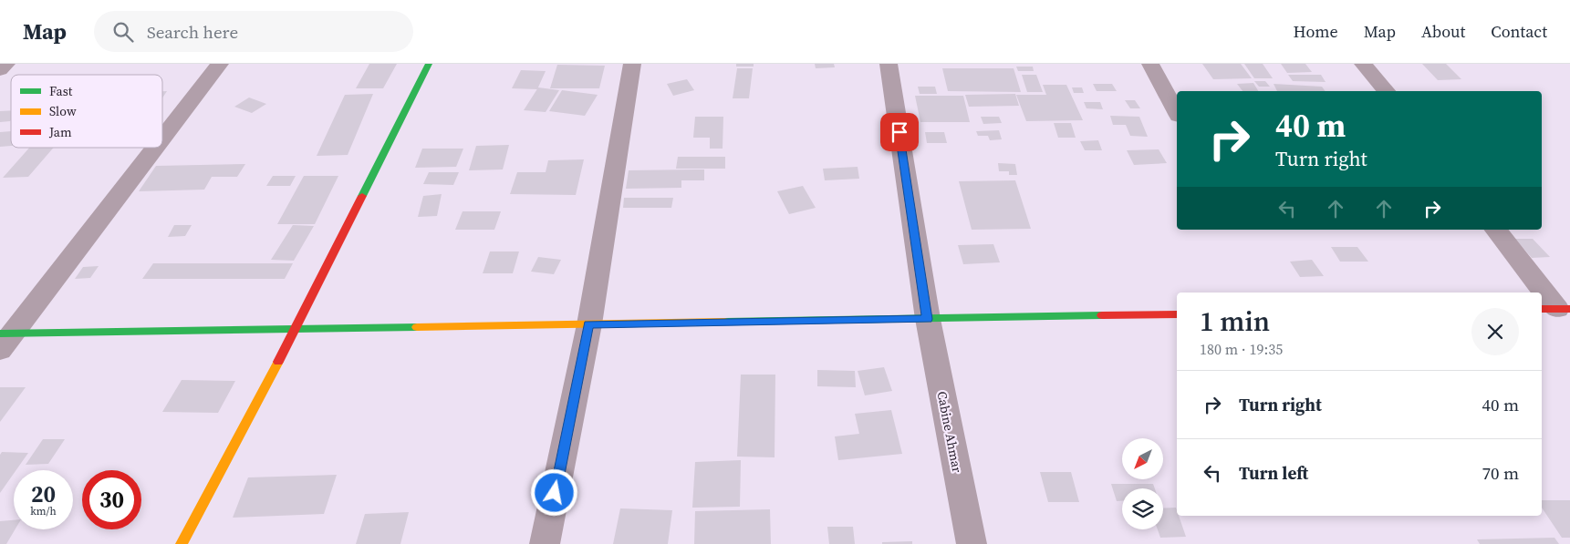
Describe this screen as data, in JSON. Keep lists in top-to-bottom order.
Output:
{
  "streets": {
    "street": ["Cabine Ahmar"]
  },
  "legend": ["Fast", "Slow", "Jam"],
  "north": "bottom left",
  "page": {
    "header": "Map",
    "search": "Search here",
    "nav": [
      "Home",
      "Map",
      "About",
      "Contact"
    ],
    "turn": ["40 m", "Turn right"],
    "heading": ["1 min", "180 m · 19:35"],
    "list": [
      {
        "name": "Turn right",
        "value": "40 m"
      },
      {
        "name": "Turn left",
        "value": "70 m"
      }
    ],
    "speed": "20 km/h",
    "limit": "30"
  }
}
